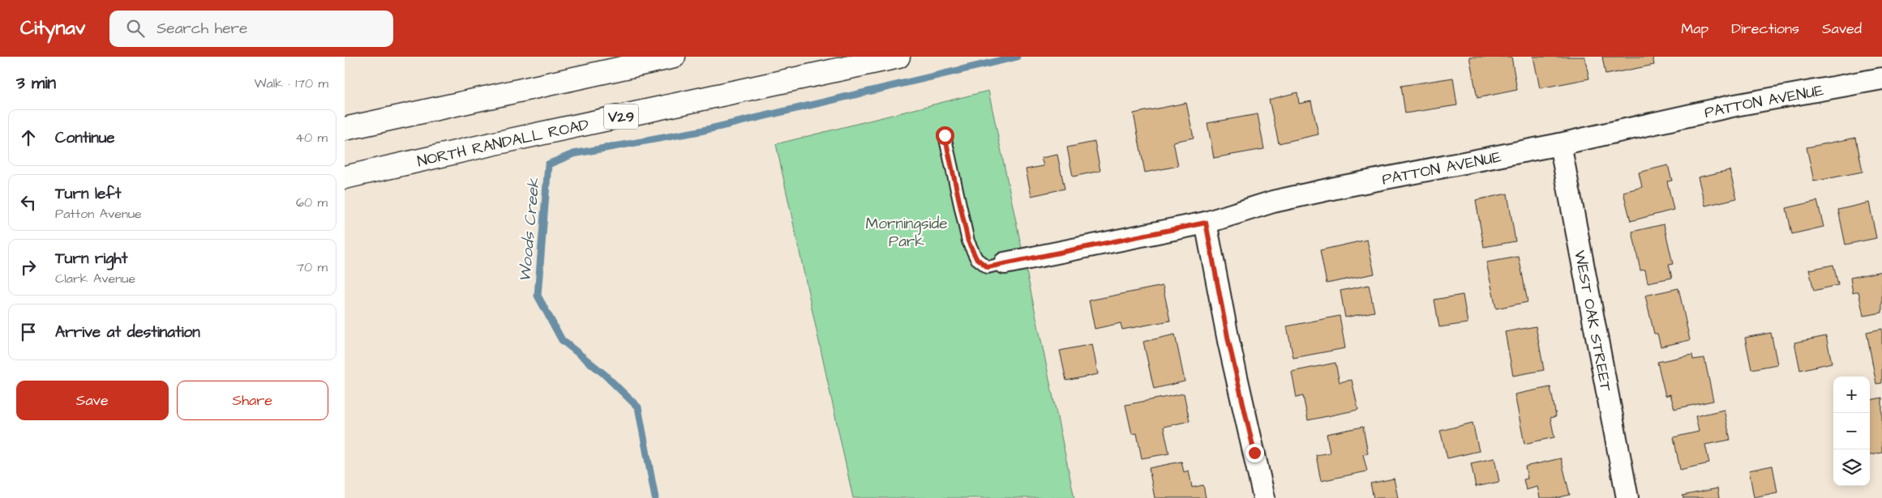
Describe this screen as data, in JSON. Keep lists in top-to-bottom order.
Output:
{
  "streets": {
    "main road": ["V29", "NORTH RANDALL ROAD"],
    "street": ["PATTON AVENUE", "WEST OAK STREET"]
  },
  "crossings": [
    ["PATTON AVENUE", "WEST OAK STREET"]
  ],
  "water": ["Woods Creek"],
  "parks": ["Morningside Park"],
  "page": {
    "header": "Citynav",
    "search": "Search here",
    "nav": ["Map", "Directions", "Saved"],
    "heading": ["3 min", "Walk · 170 m"],
    "list": [
      ["Continue", "40 m"],
      ["Turn left", "Patton Avenue", "60 m"],
      ["Turn right", "Clark Avenue", "70 m"],
      "Arrive at destination"
    ],
    "buttons": ["Save", "Share"],
    "map_buttons": ["+", "−"]
  }
}
